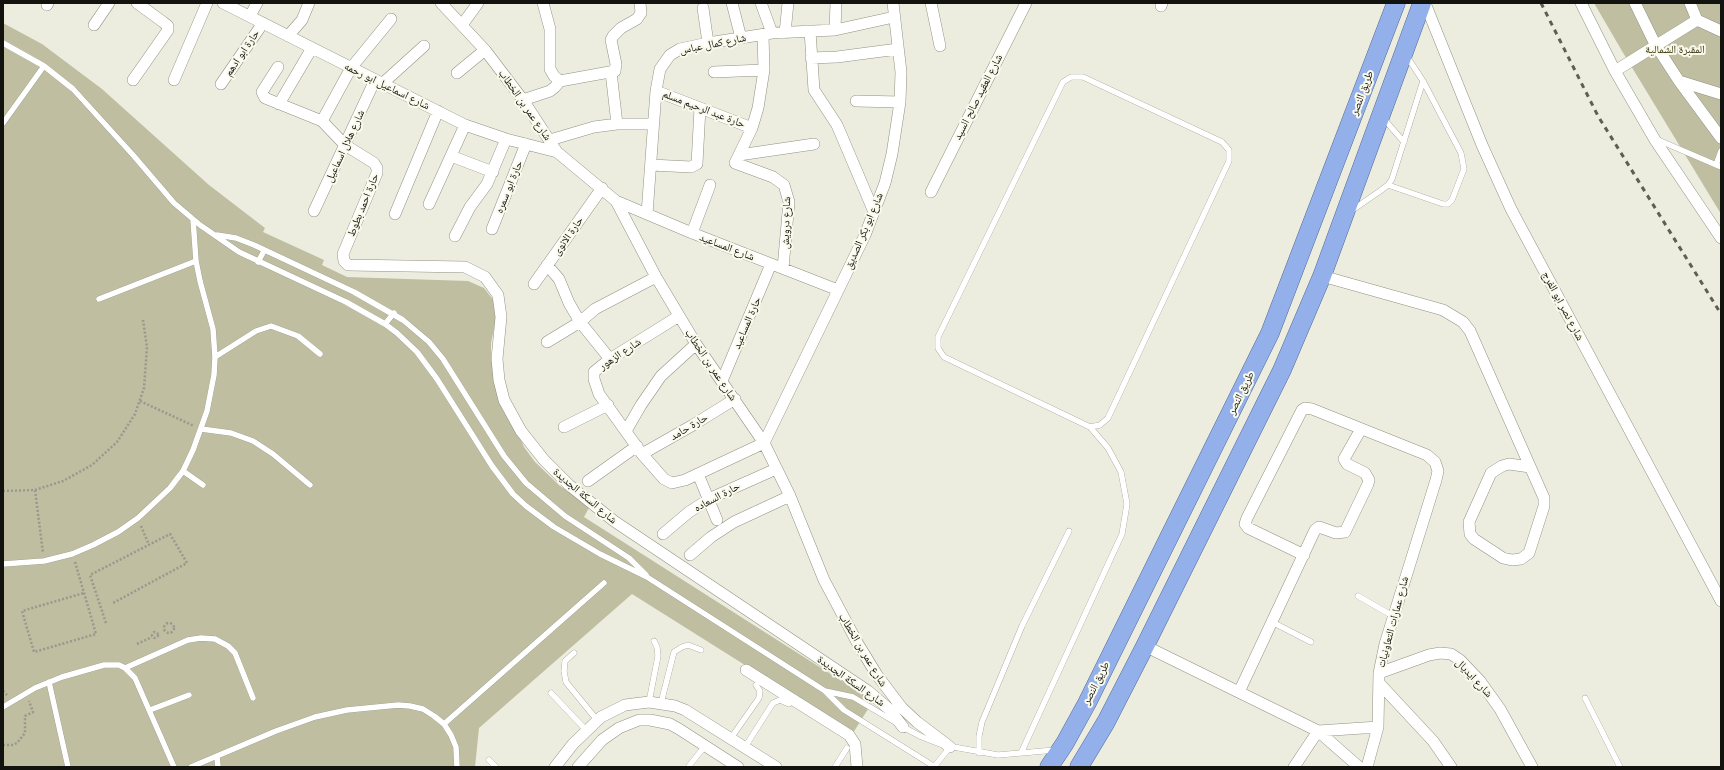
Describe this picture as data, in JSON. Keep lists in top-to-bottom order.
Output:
{
  "streets": {
    "highway": ["طريق النصر"],
    "street": [
      "شارع كمال عباس",
      "حارة ابو ادهم",
      "شارع اسماعيل ابو رحمه",
      "شارع العقيد صالح السيد",
      "شارع عمر بن الخطاب",
      "حارة عبد الرحيم مسلم",
      "شارع هلال اسماعيل",
      "حارة ابو سمره",
      "حارة احمد بطوط",
      "شارع درويش",
      "شارع ابو بكر الصديق",
      "حارة الانوى",
      "شارع المساعيد",
      "شارع نصر ابو الفرج",
      "حارة المساعيد",
      "شارع الزهور",
      "حارة حامد",
      "شارع السكة الجديدة",
      "حارة السعاده",
      "شارع عمارات التعاونيات",
      "شارع ايديال"
    ]
  },
  "crossings": [
    ["شارع كمال عباس", "حارة عبد الرحيم مسلم"],
    ["شارع كمال عباس", "شارع ابو بكر الصديق"],
    ["شارع كمال عباس", "شارع المساعيد"],
    ["حارة ابو ادهم", "شارع اسماعيل ابو رحمه"],
    ["شارع اسماعيل ابو رحمه", "شارع عمر بن الخطاب"],
    ["شارع اسماعيل ابو رحمه", "شارع هلال اسماعيل"],
    ["شارع اسماعيل ابو رحمه", "حارة ابو سمره"],
    ["شارع عمر بن الخطاب", "شارع ابو بكر الصديق"],
    ["شارع عمر بن الخطاب", "حارة الانوى"],
    ["شارع عمر بن الخطاب", "شارع المساعيد"],
    ["شارع عمر بن الخطاب", "حارة المساعيد"],
    ["شارع عمر بن الخطاب", "شارع الزهور"],
    ["شارع عمر بن الخطاب", "حارة حامد"],
    ["شارع عمر بن الخطاب", "حارة السعاده"],
    ["شارع هلال اسماعيل", "حارة احمد بطوط"],
    ["حارة احمد بطوط", "شارع السكة الجديدة"],
    ["شارع درويش", "شارع المساعيد"],
    ["شارع ابو بكر الصديق", "شارع المساعيد"],
    ["شارع ابو بكر الصديق", "شارع الزهور"],
    ["شارع المساعيد", "حارة المساعيد"],
    ["شارع الزهور", "حارة حامد"],
    ["شارع عمارات التعاونيات", "شارع ايديال"]
  ],
  "parks": ["المقبرة الشمالية"]
}
